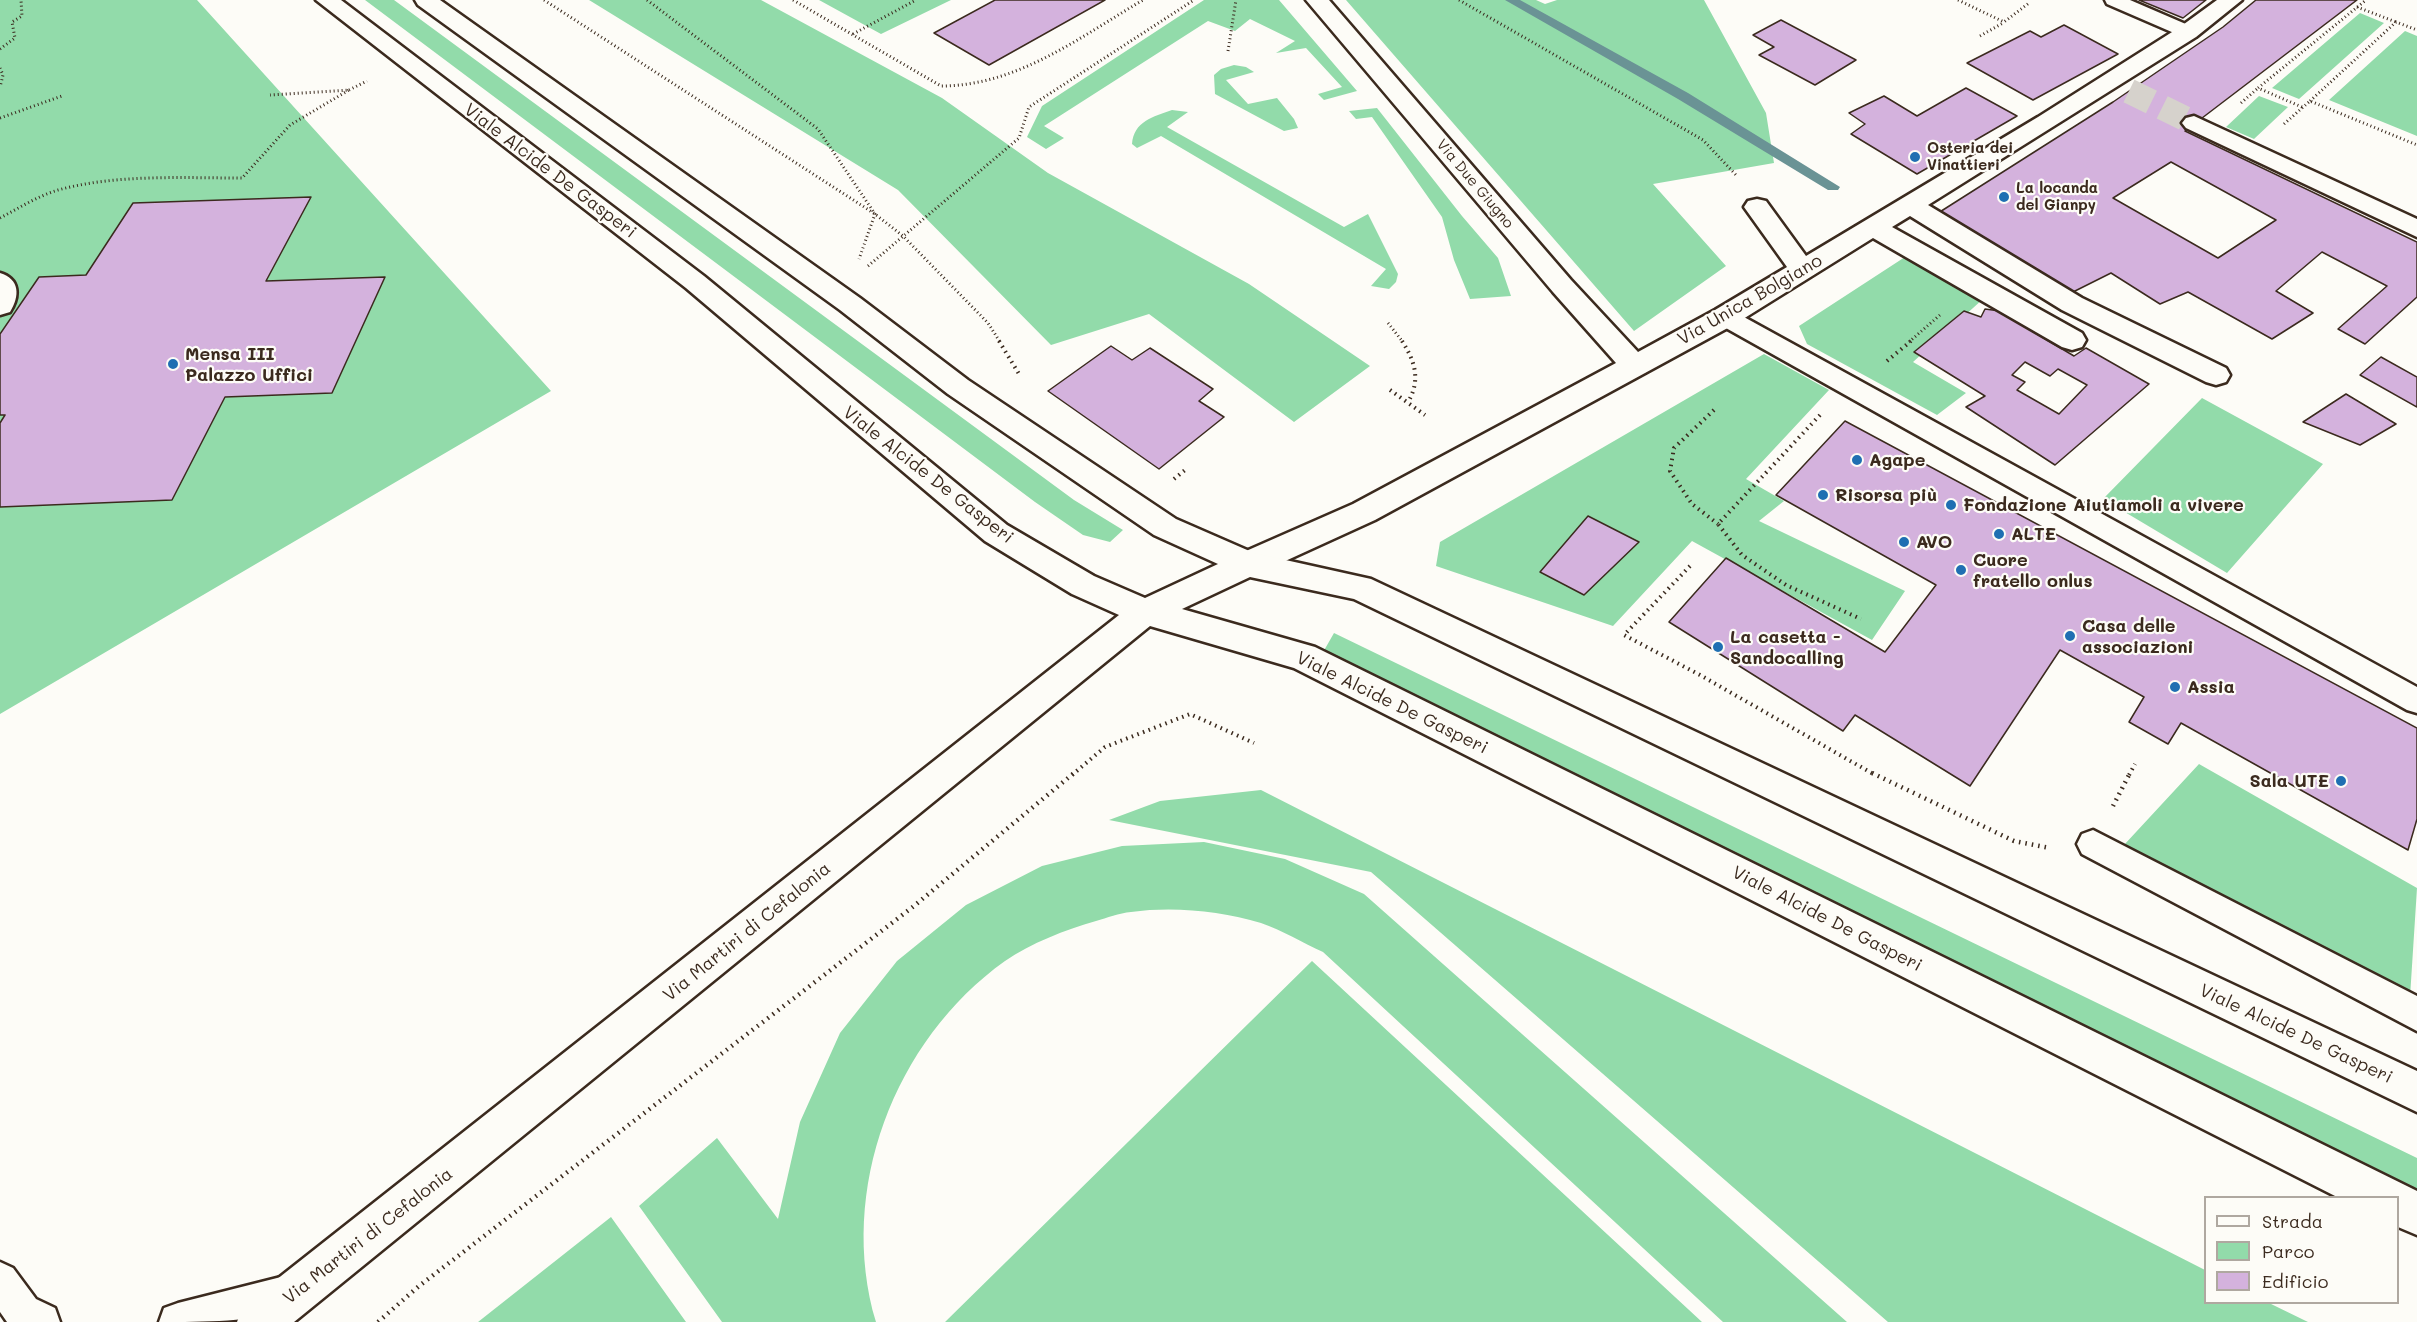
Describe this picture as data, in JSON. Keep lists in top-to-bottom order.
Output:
{
  "streets": {
    "street": [
      "Viale Alcide De Gasperi",
      "Via Due Giugno",
      "Via Unica Bolgiano",
      "Via Martiri di Cefalonia"
    ]
  },
  "crossings": [
    ["Viale Alcide De Gasperi", "Via Unica Bolgiano"],
    ["Viale Alcide De Gasperi", "Via Martiri di Cefalonia"],
    ["Via Due Giugno", "Via Unica Bolgiano"],
    ["Via Unica Bolgiano", "Via Martiri di Cefalonia"]
  ],
  "places": [
    "Osteria dei Vinattieri",
    "La locanda del Gianpy",
    "Mensa III Palazzo Uffici",
    "Agape",
    "Risorsa più",
    "Fondazione Aiutiamoli a vivere",
    "ALTE",
    "AVO",
    "Cuore fratello onlus",
    "Casa delle associazioni",
    "La casetta - Sandocalling",
    "Assia",
    "Sala UTE"
  ],
  "legend": ["Strada", "Parco", "Edificio"]
}
